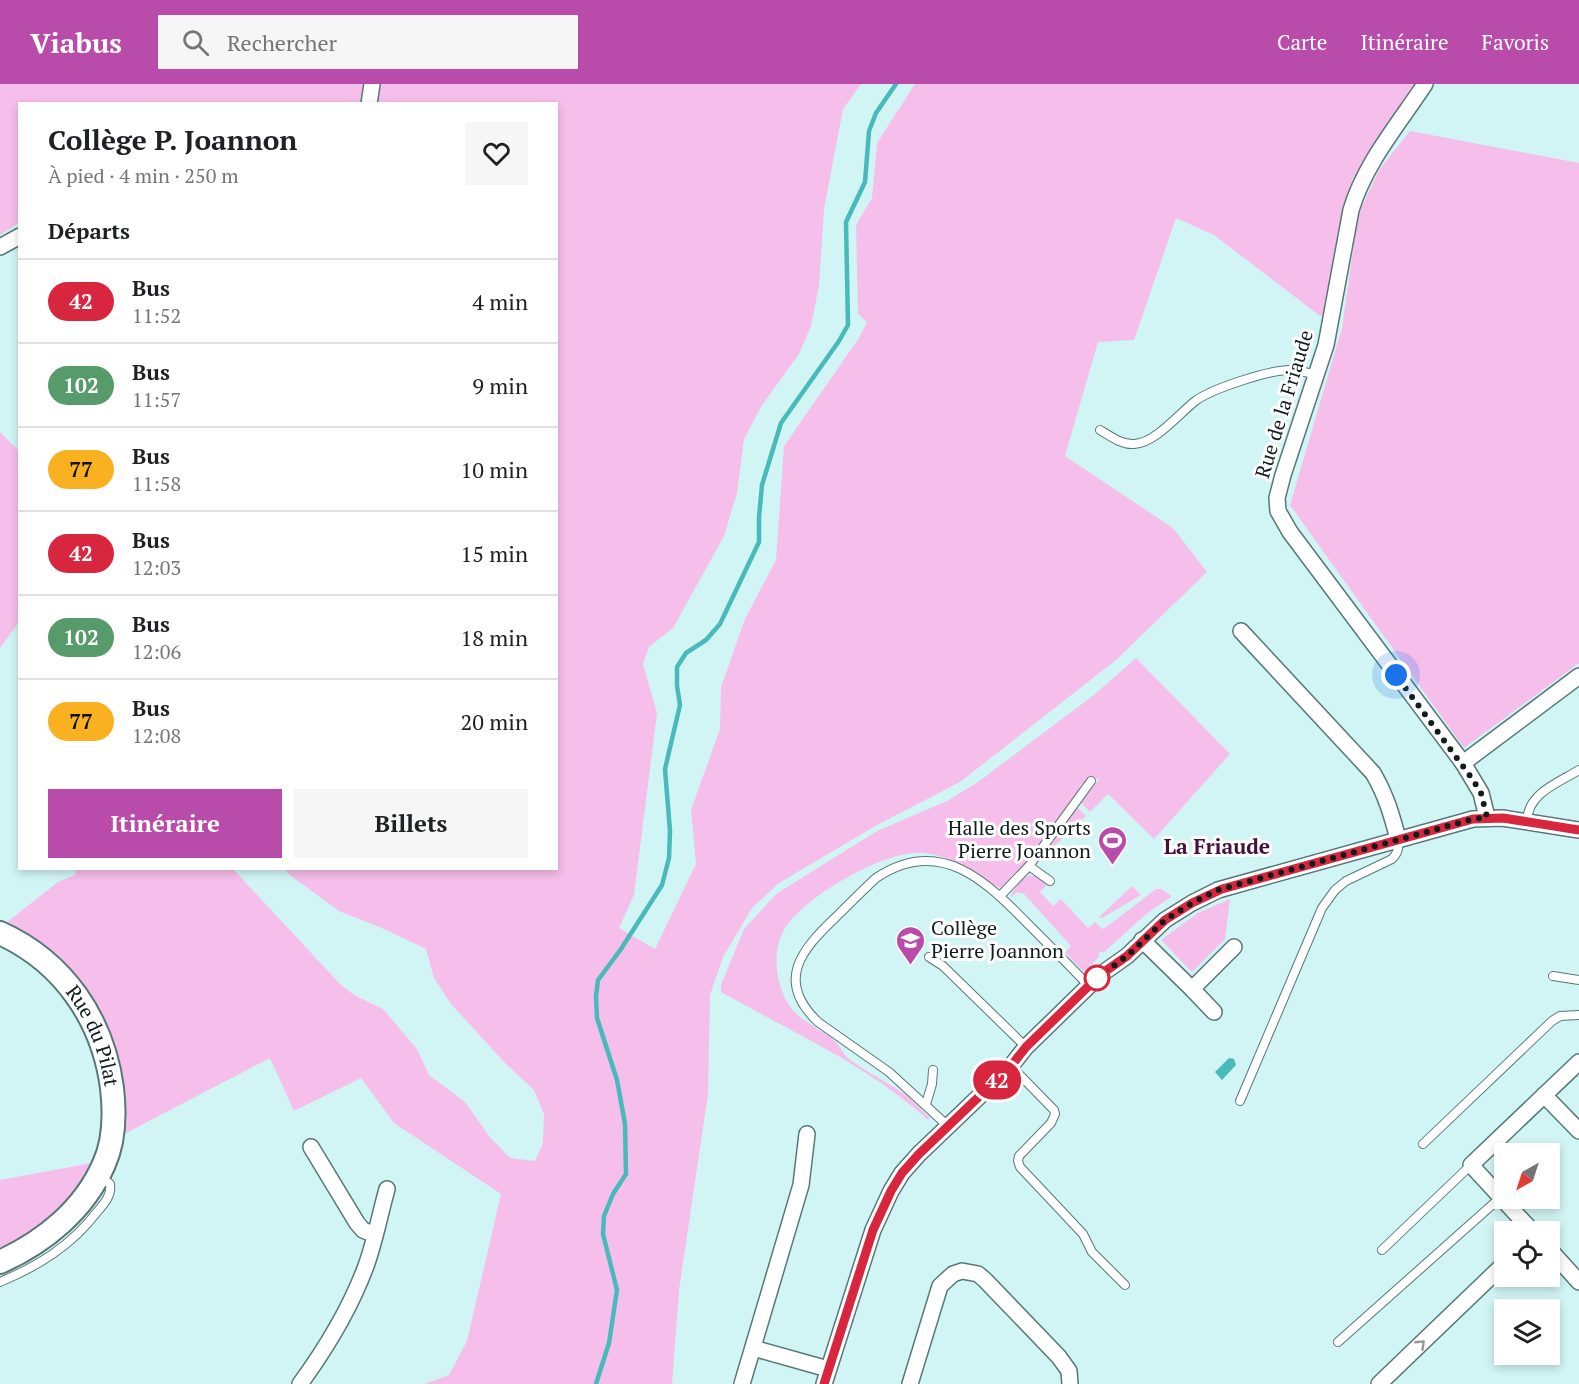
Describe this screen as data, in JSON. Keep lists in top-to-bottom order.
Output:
{
  "streets": {
    "main road": ["Rue du Pilat"],
    "street": ["Rue de la Friaude"]
  },
  "districts": ["La Friaude"],
  "places": {
    "sports": ["Halle des Sports Pierre Joannon"],
    "school or university": ["Collège Pierre Joannon"]
  },
  "lines": ["bus line 42"],
  "north": "bottom left",
  "page": {
    "header": "Viabus",
    "search": "Rechercher",
    "nav": ["Carte", "Itinéraire", "Favoris"],
    "on_map": "42",
    "heading": [
      ["Collège P. Joannon", "À pied · 4 min · 250 m"],
      "Départs"
    ],
    "list": [
      {
        "mark": "42",
        "name": "Bus",
        "note": "11:52",
        "value": "4 min"
      },
      {
        "mark": "102",
        "name": "Bus",
        "note": "11:57",
        "value": "9 min"
      },
      {
        "mark": "77",
        "name": "Bus",
        "note": "11:58",
        "value": "10 min"
      },
      {
        "mark": "42",
        "name": "Bus",
        "note": "12:03",
        "value": "15 min"
      },
      {
        "mark": "102",
        "name": "Bus",
        "note": "12:06",
        "value": "18 min"
      },
      {
        "mark": "77",
        "name": "Bus",
        "note": "12:08",
        "value": "20 min"
      }
    ],
    "buttons": ["Itinéraire", "Billets"]
  }
}
